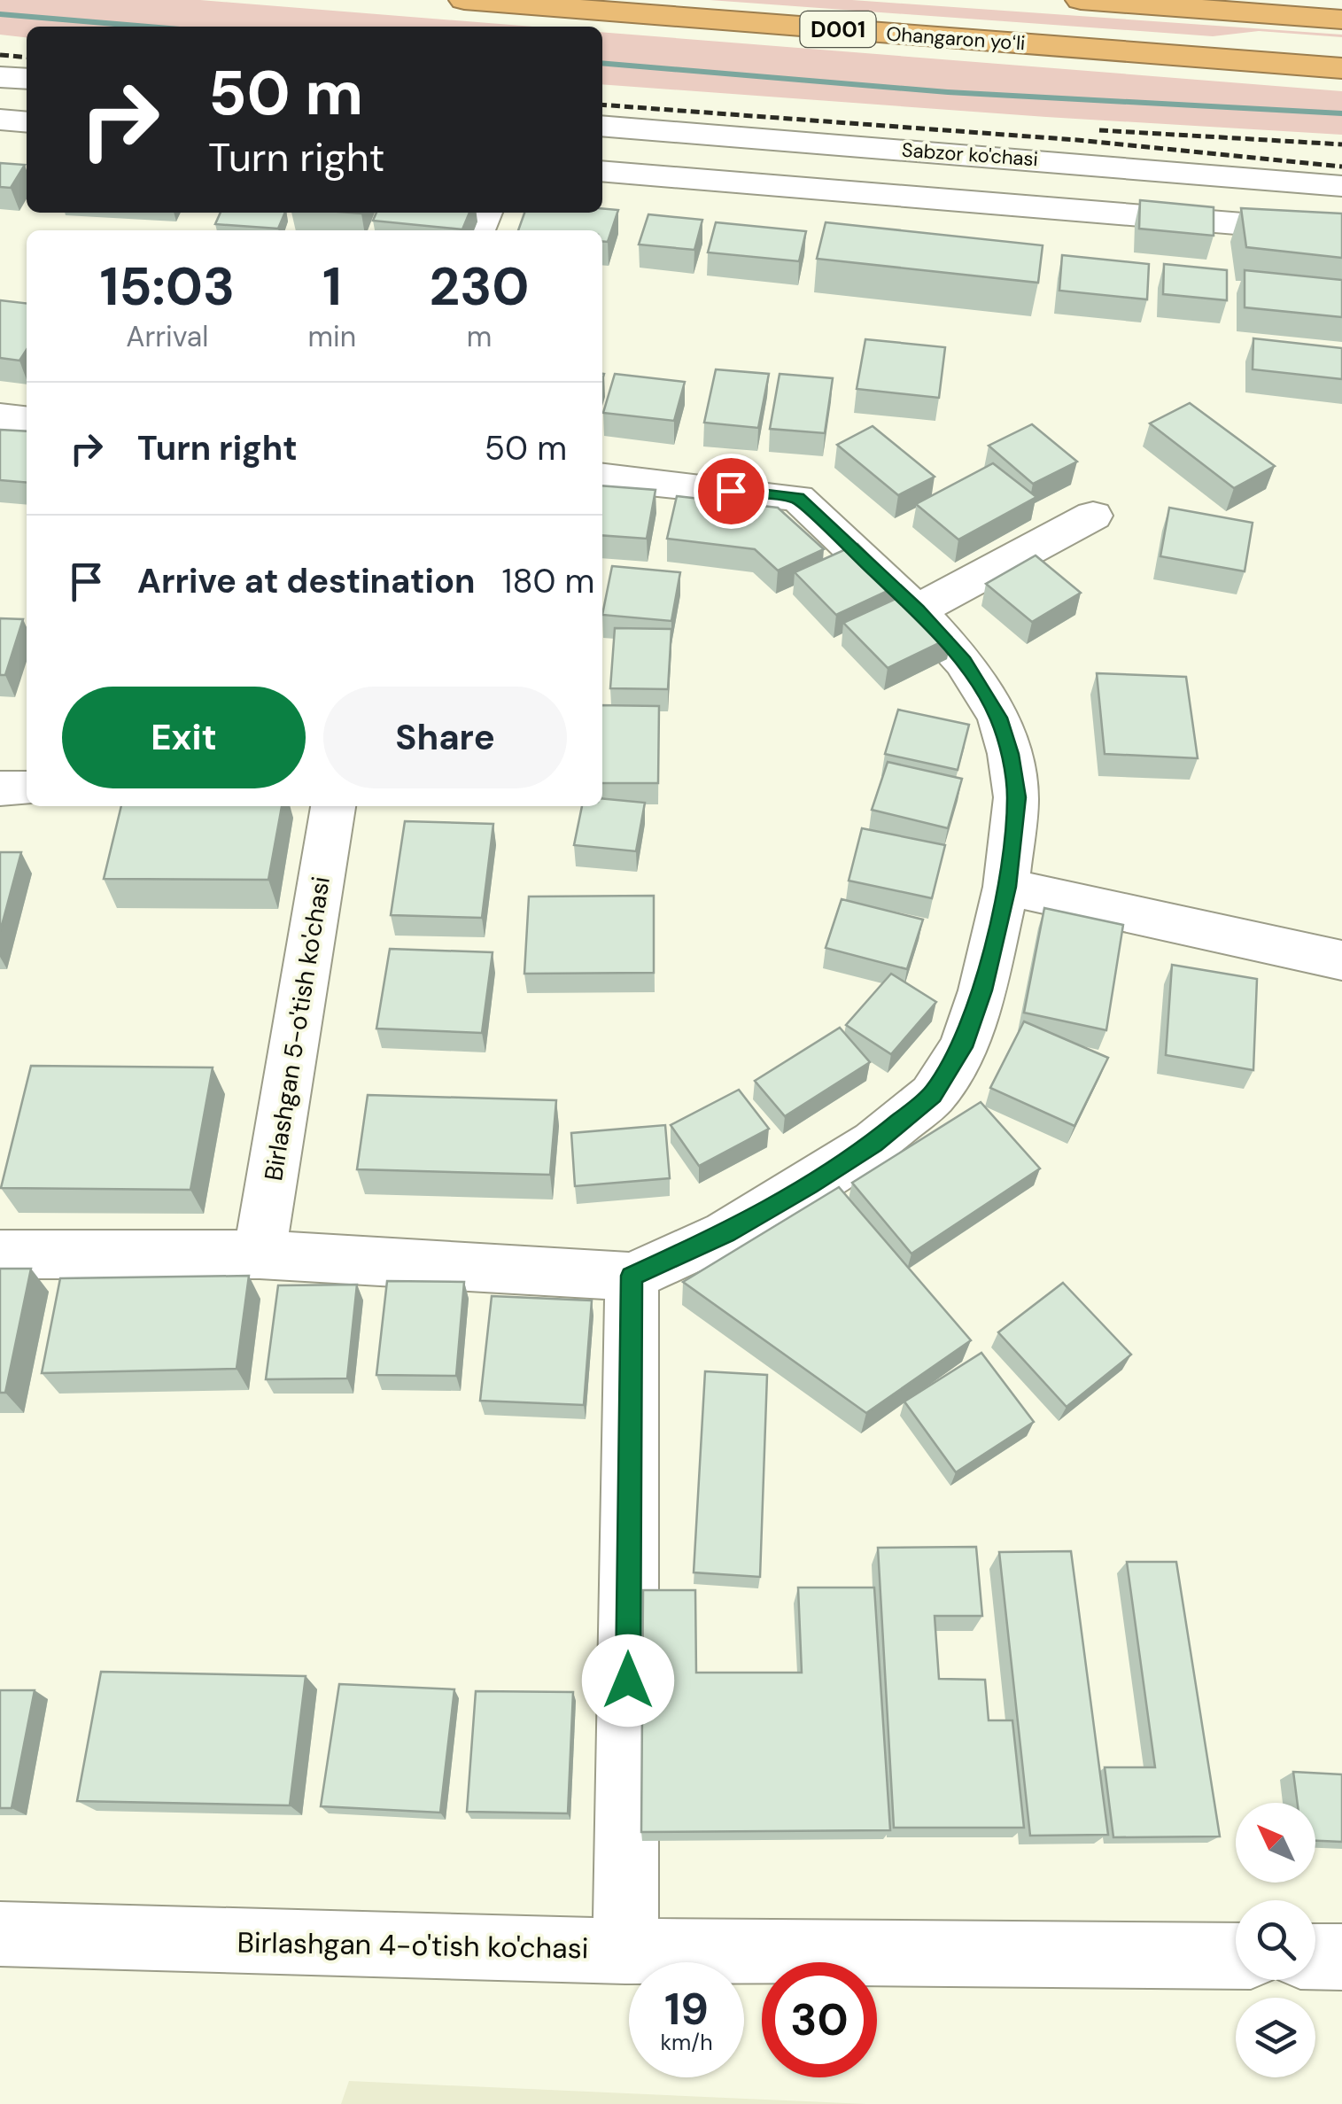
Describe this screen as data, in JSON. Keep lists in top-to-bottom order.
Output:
{
  "streets": {
    "highway": ["D001", "Ohangaron yoʻli"],
    "street": ["Sabzor ko'chasi", "Birlashgan 5-o'tish ko'chasi", "Birlashgan 4-o'tish ko'chasi"]
  },
  "north": "top left",
  "page": {
    "turn": ["50 m", "Turn right"],
    "eta": [
      "15:03",
      "Arrival",
      "1",
      "min",
      "230",
      "m"
    ],
    "list": [
      {
        "name": "Turn right",
        "value": "50 m"
      },
      {
        "name": "Arrive at destination",
        "value": "180 m"
      }
    ],
    "buttons": ["Exit", "Share"],
    "speed": "19 km/h",
    "limit": "30"
  }
}
